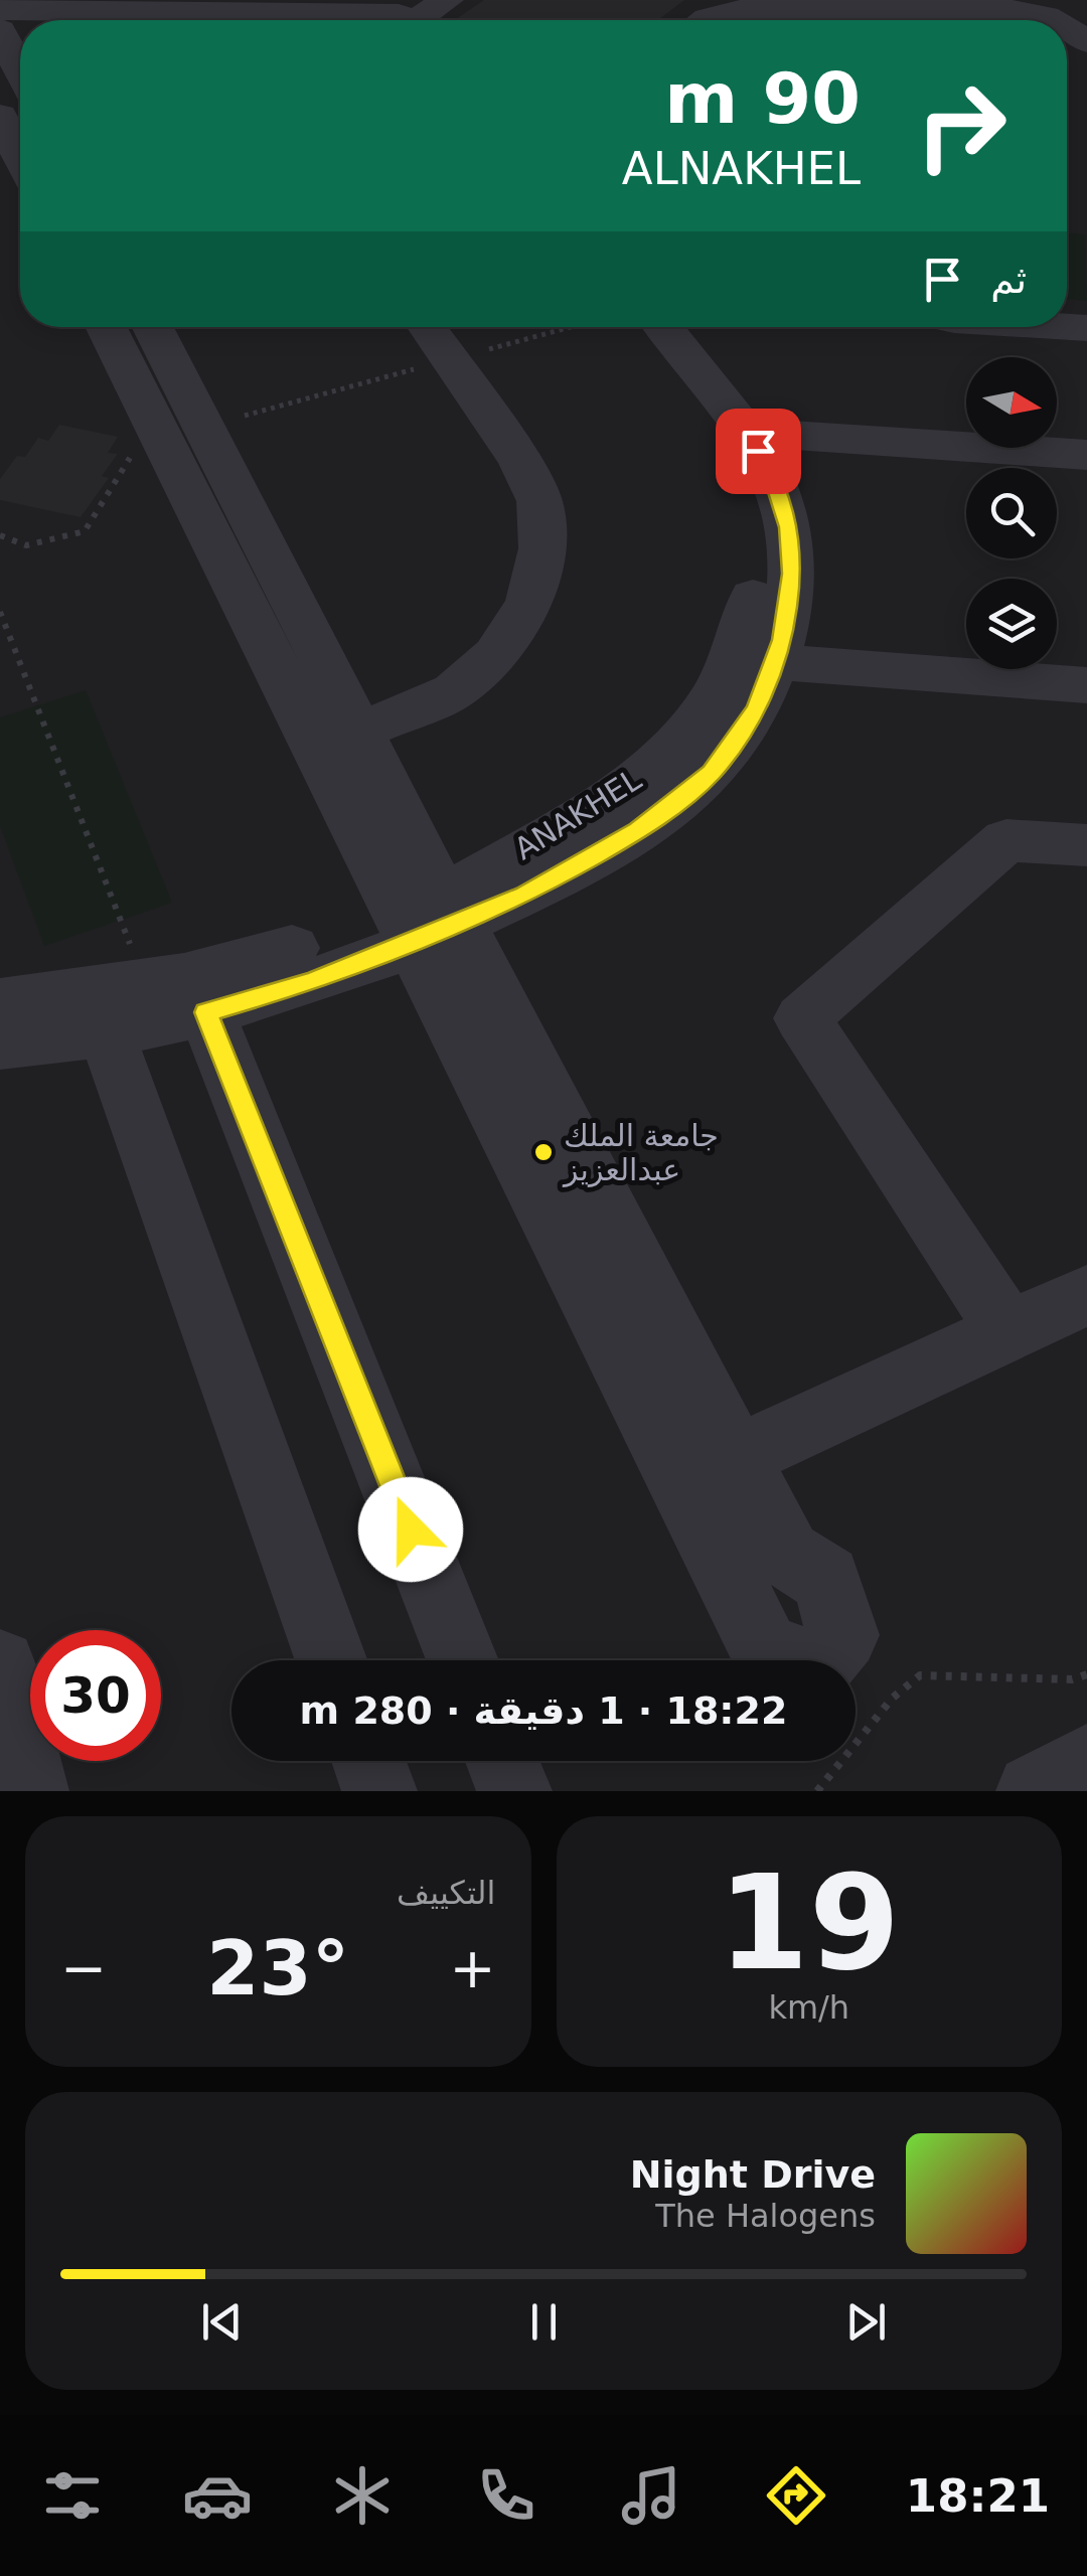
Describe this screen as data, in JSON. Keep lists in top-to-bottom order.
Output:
{
  "streets": {
    "street": ["ANAKHEL"]
  },
  "places": ["جامعة الملك عبدالعزيز"],
  "north": "right",
  "page": {
    "turn": ["90 m", "ALNAKHEL"],
    "then": "ثم",
    "limit": "30",
    "trip": "18:22 · 1 دقيقة · 280 m",
    "tile": [
      ["19", "km/h"],
      "التكييف"
    ],
    "heat": ["−", "23°", "+"],
    "song": ["Night Drive", "The Halogens"],
    "tabs": "18:21"
  }
}
